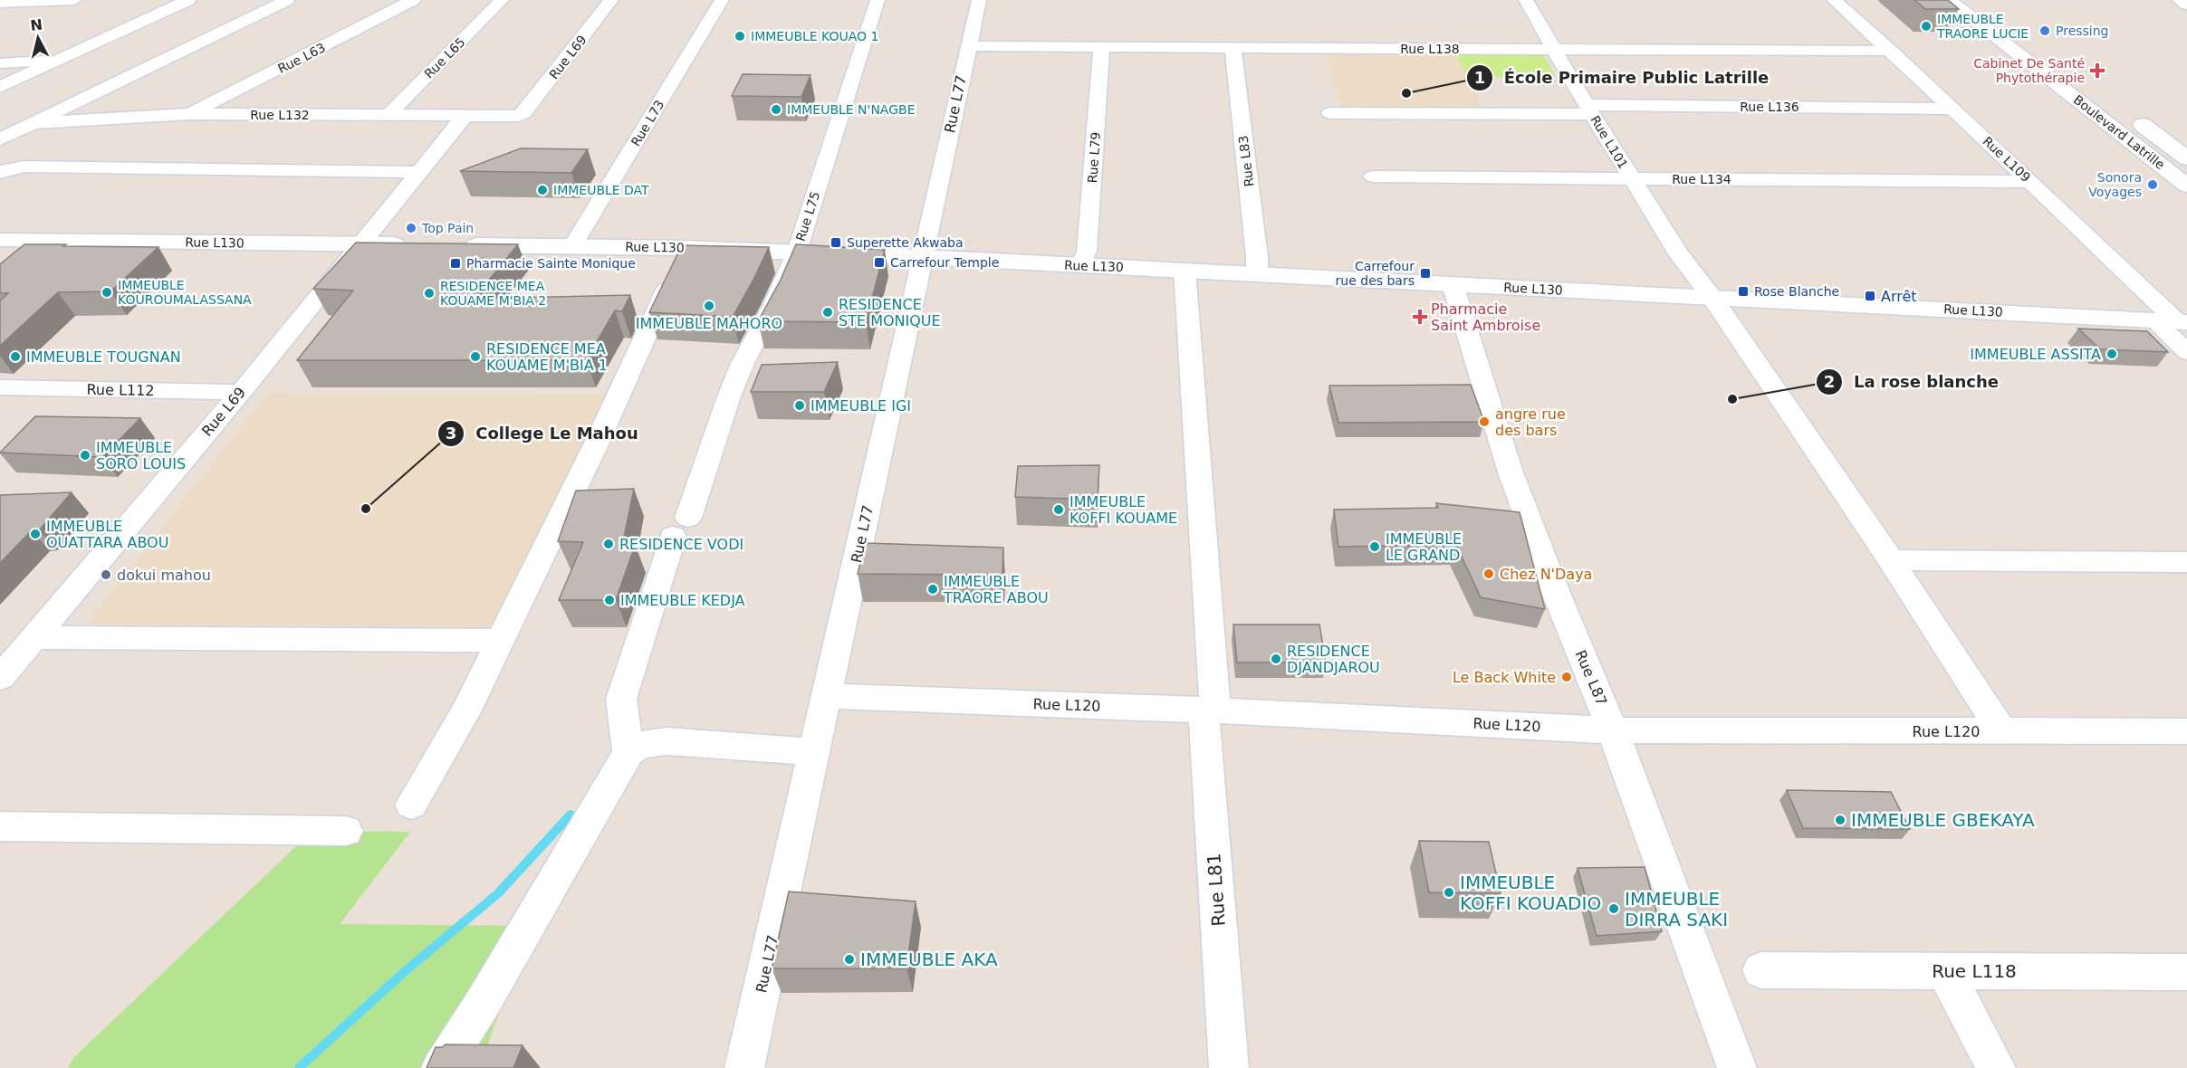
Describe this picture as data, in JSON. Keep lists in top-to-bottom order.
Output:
{
  "streets": {
    "street": [
      "Rue L138",
      "Rue L69",
      "Rue L63",
      "Rue L65",
      "Rue L77",
      "Rue L136",
      "Rue L132",
      "Rue L73",
      "Boulevard Latrille",
      "Rue L101",
      "Rue L79",
      "Rue L109",
      "Rue L83",
      "Rue L134",
      "Rue L75",
      "Rue L130",
      "Rue L112",
      "Rue L87",
      "Rue L120",
      "Rue L81",
      "Rue L118"
    ]
  },
  "crossings": [
    ["Rue L138", "Rue L77"],
    ["Rue L138", "Rue L101"],
    ["Rue L138", "Rue L79"],
    ["Rue L138", "Rue L109"],
    ["Rue L138", "Rue L83"],
    ["Rue L69", "Rue L132"],
    ["Rue L69", "Rue L130"],
    ["Rue L69", "Rue L112"],
    ["Rue L63", "Rue L132"],
    ["Rue L65", "Rue L132"],
    ["Rue L77", "Rue L130"],
    ["Rue L77", "Rue L120"],
    ["Rue L136", "Rue L101"],
    ["Rue L136", "Rue L109"],
    ["Rue L73", "Rue L130"],
    ["Rue L101", "Rue L134"],
    ["Rue L101", "Rue L130"],
    ["Rue L101", "Rue L120"],
    ["Rue L79", "Rue L130"],
    ["Rue L109", "Rue L134"],
    ["Rue L109", "Rue L130"],
    ["Rue L83", "Rue L130"],
    ["Rue L75", "Rue L130"],
    ["Rue L130", "Rue L87"],
    ["Rue L130", "Rue L81"],
    ["Rue L87", "Rue L120"],
    ["Rue L120", "Rue L81"]
  ],
  "places": {
    "other": [
      "IMMEUBLE TRAORE LUCIE",
      "Pressing",
      "IMMEUBLE KOUAO 1",
      "École Primaire Public Latrille",
      "IMMEUBLE N'NAGBE",
      "Sonora Voyages",
      "IMMEUBLE DAT",
      "Top Pain",
      "IMMEUBLE KOUROUMALASSANA",
      "RESIDENCE MEA KOUAME M'BIA 2",
      "IMMEUBLE MAHORO",
      "RESIDENCE STE MONIQUE",
      "IMMEUBLE ASSITA",
      "IMMEUBLE TOUGNAN",
      "RESIDENCE MEA KOUAME M'BIA 1",
      "La rose blanche",
      "IMMEUBLE IGI",
      "angre rue des bars",
      "IMMEUBLE SORO LOUIS",
      "College Le Mahou",
      "IMMEUBLE KOFFI KOUAME",
      "IMMEUBLE OUATTARA ABOU",
      "RESIDENCE VODI",
      "IMMEUBLE LE GRAND",
      "Chez N'Daya",
      "dokui mahou",
      "IMMEUBLE TRAORE ABOU",
      "IMMEUBLE KEDJA",
      "RESIDENCE DJANDJAROU",
      "Le Back White",
      "IMMEUBLE GBEKAYA",
      "IMMEUBLE KOFFI KOUADIO",
      "IMMEUBLE DIRRA SAKI",
      "IMMEUBLE AKA"
    ],
    "health": ["Cabinet De Santé Phytothérapie", "Pharmacie Saint Ambroise"],
    "transit": [
      "Superette Akwaba",
      "Carrefour Temple",
      "Pharmacie Sainte Monique",
      "Carrefour rue des bars",
      "Rose Blanche",
      "Arrêt"
    ]
  },
  "north": "top"
}
